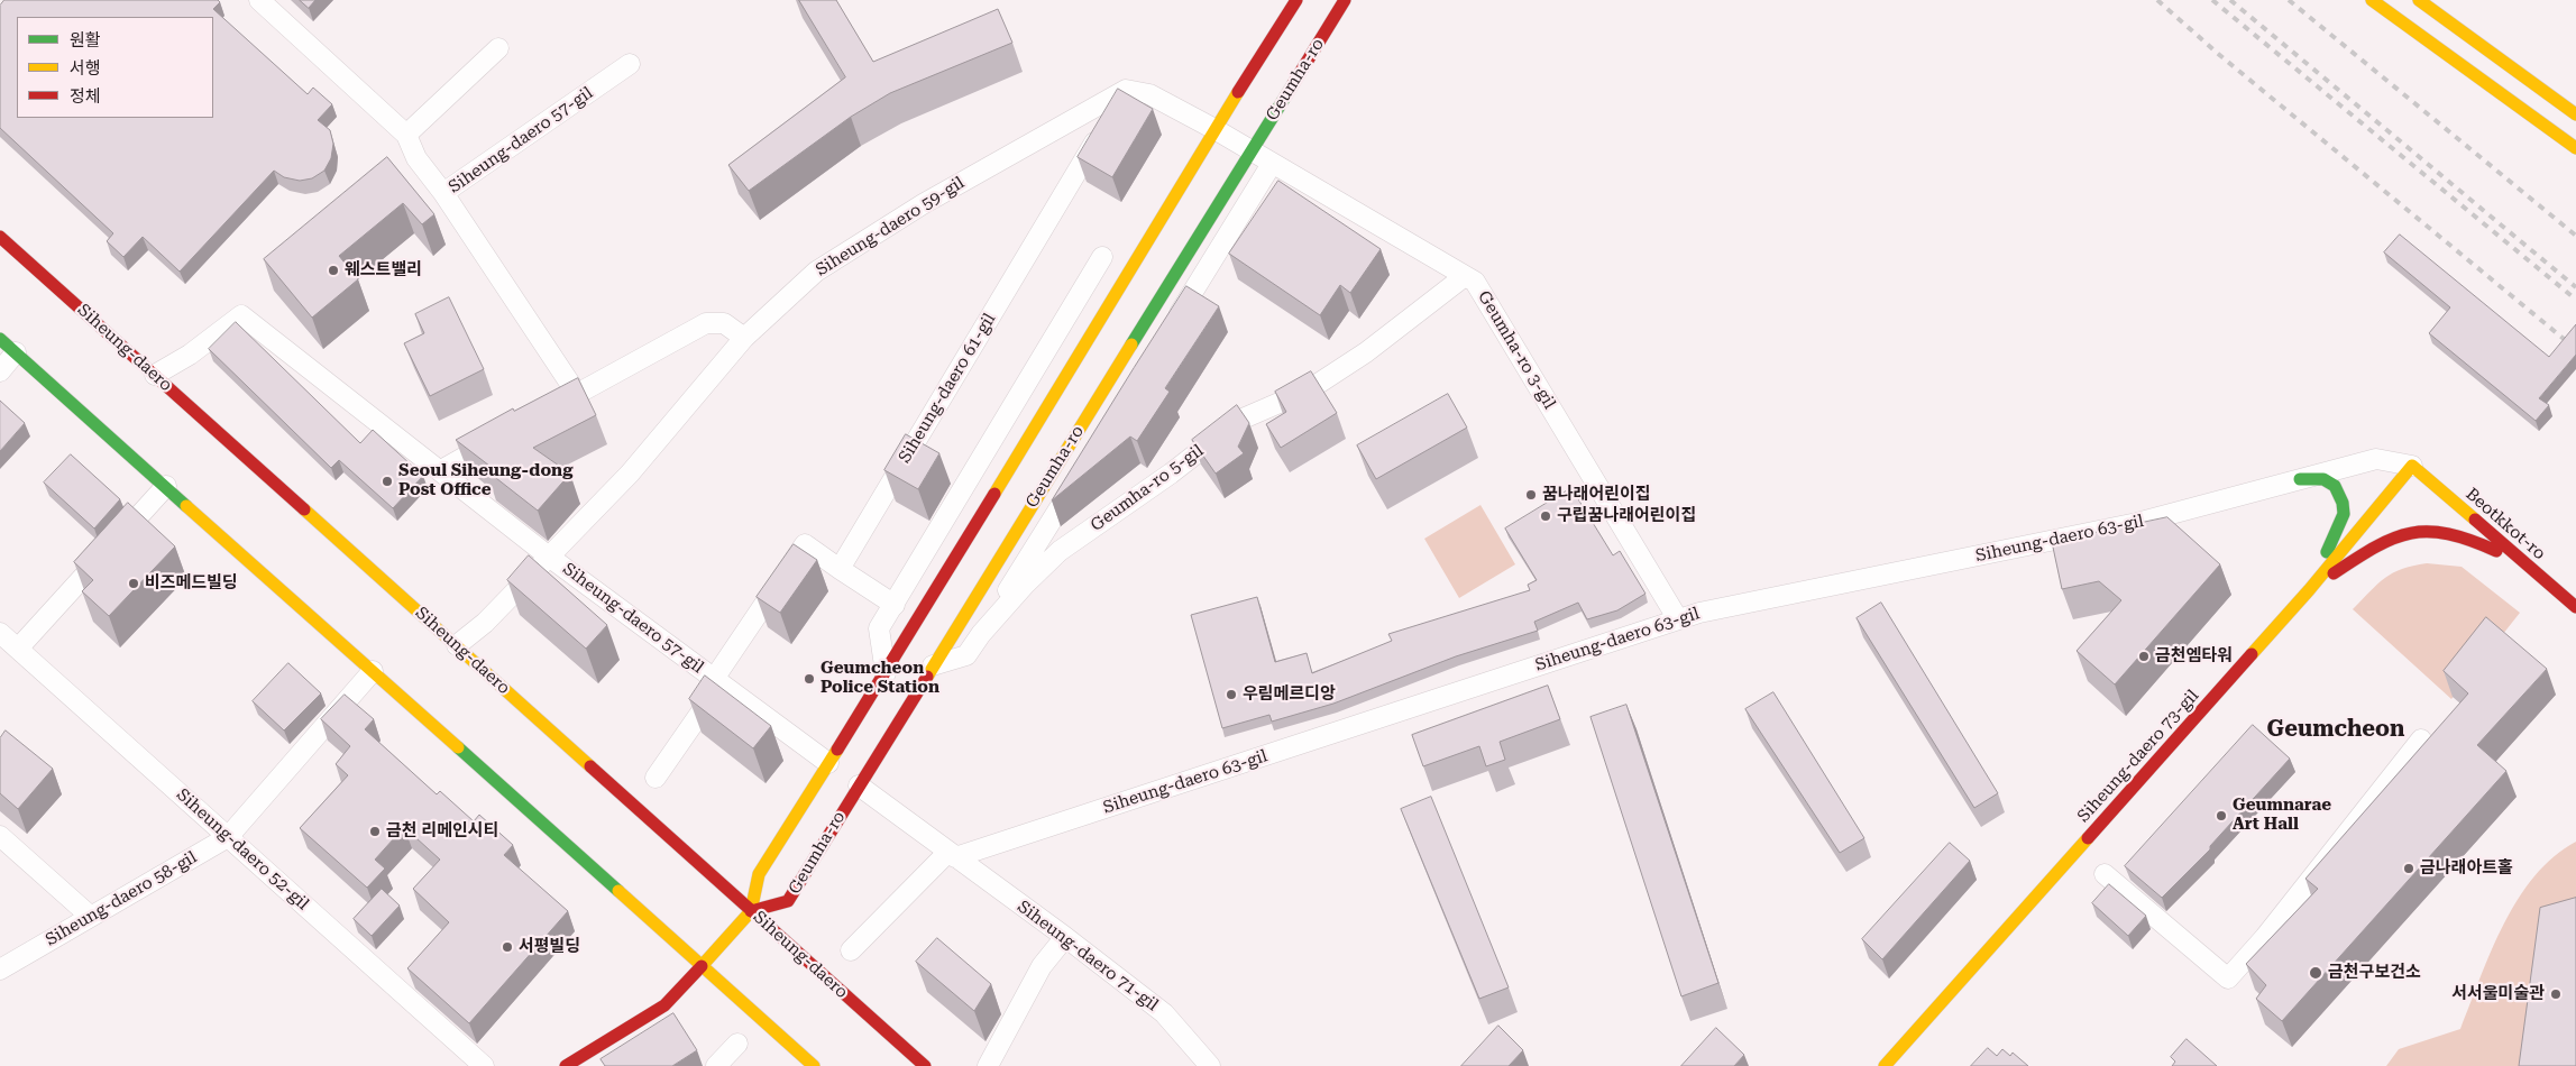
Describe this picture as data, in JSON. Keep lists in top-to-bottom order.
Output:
{
  "streets": {
    "main road": [
      "Geumha-ro",
      "Siheung-daero",
      "Beotkkot-ro",
      "Siheung-daero 73-gil"
    ],
    "street": [
      "Siheung-daero 57-gil",
      "Siheung-daero 59-gil",
      "Geumha-ro 3-gil",
      "Siheung-daero 61-gil",
      "Geumha-ro 5-gil",
      "Siheung-daero 63-gil",
      "Siheung-daero 52-gil",
      "Siheung-daero 58-gil",
      "Siheung-daero 71-gil"
    ]
  },
  "crossings": [
    ["Geumha-ro", "Siheung-daero"],
    ["Geumha-ro", "Geumha-ro 3-gil"],
    ["Geumha-ro", "Geumha-ro 5-gil"],
    ["Siheung-daero 57-gil", "Siheung-daero 59-gil"],
    ["Siheung-daero 57-gil", "Siheung-daero"],
    ["Siheung-daero 59-gil", "Siheung-daero"],
    ["Siheung-daero 59-gil", "Siheung-daero 61-gil"],
    ["Geumha-ro 3-gil", "Geumha-ro 5-gil"],
    ["Geumha-ro 3-gil", "Siheung-daero 63-gil"],
    ["Beotkkot-ro", "Siheung-daero 63-gil"],
    ["Beotkkot-ro", "Siheung-daero 73-gil"],
    ["Siheung-daero 63-gil", "Siheung-daero 73-gil"],
    ["Siheung-daero 63-gil", "Siheung-daero 71-gil"],
    ["Siheung-daero 52-gil", "Siheung-daero 58-gil"]
  ],
  "districts": ["Geumcheon"],
  "places": [
    "웨스트밸리",
    "Seoul Siheung-dong Post Office",
    "꿈나래어린이집",
    "구립꿈나래어린이집",
    "비즈메드빌딩",
    "금천엠타워",
    "Geumcheon Police Station",
    "우림메르디앙",
    "Geumnarae Art Hall",
    "금천 리메인시티",
    "금나래아트홀",
    "서평빌딩",
    "금천구보건소",
    "서서울미술관"
  ],
  "legend": ["원활", "서행", "정체"]
}
